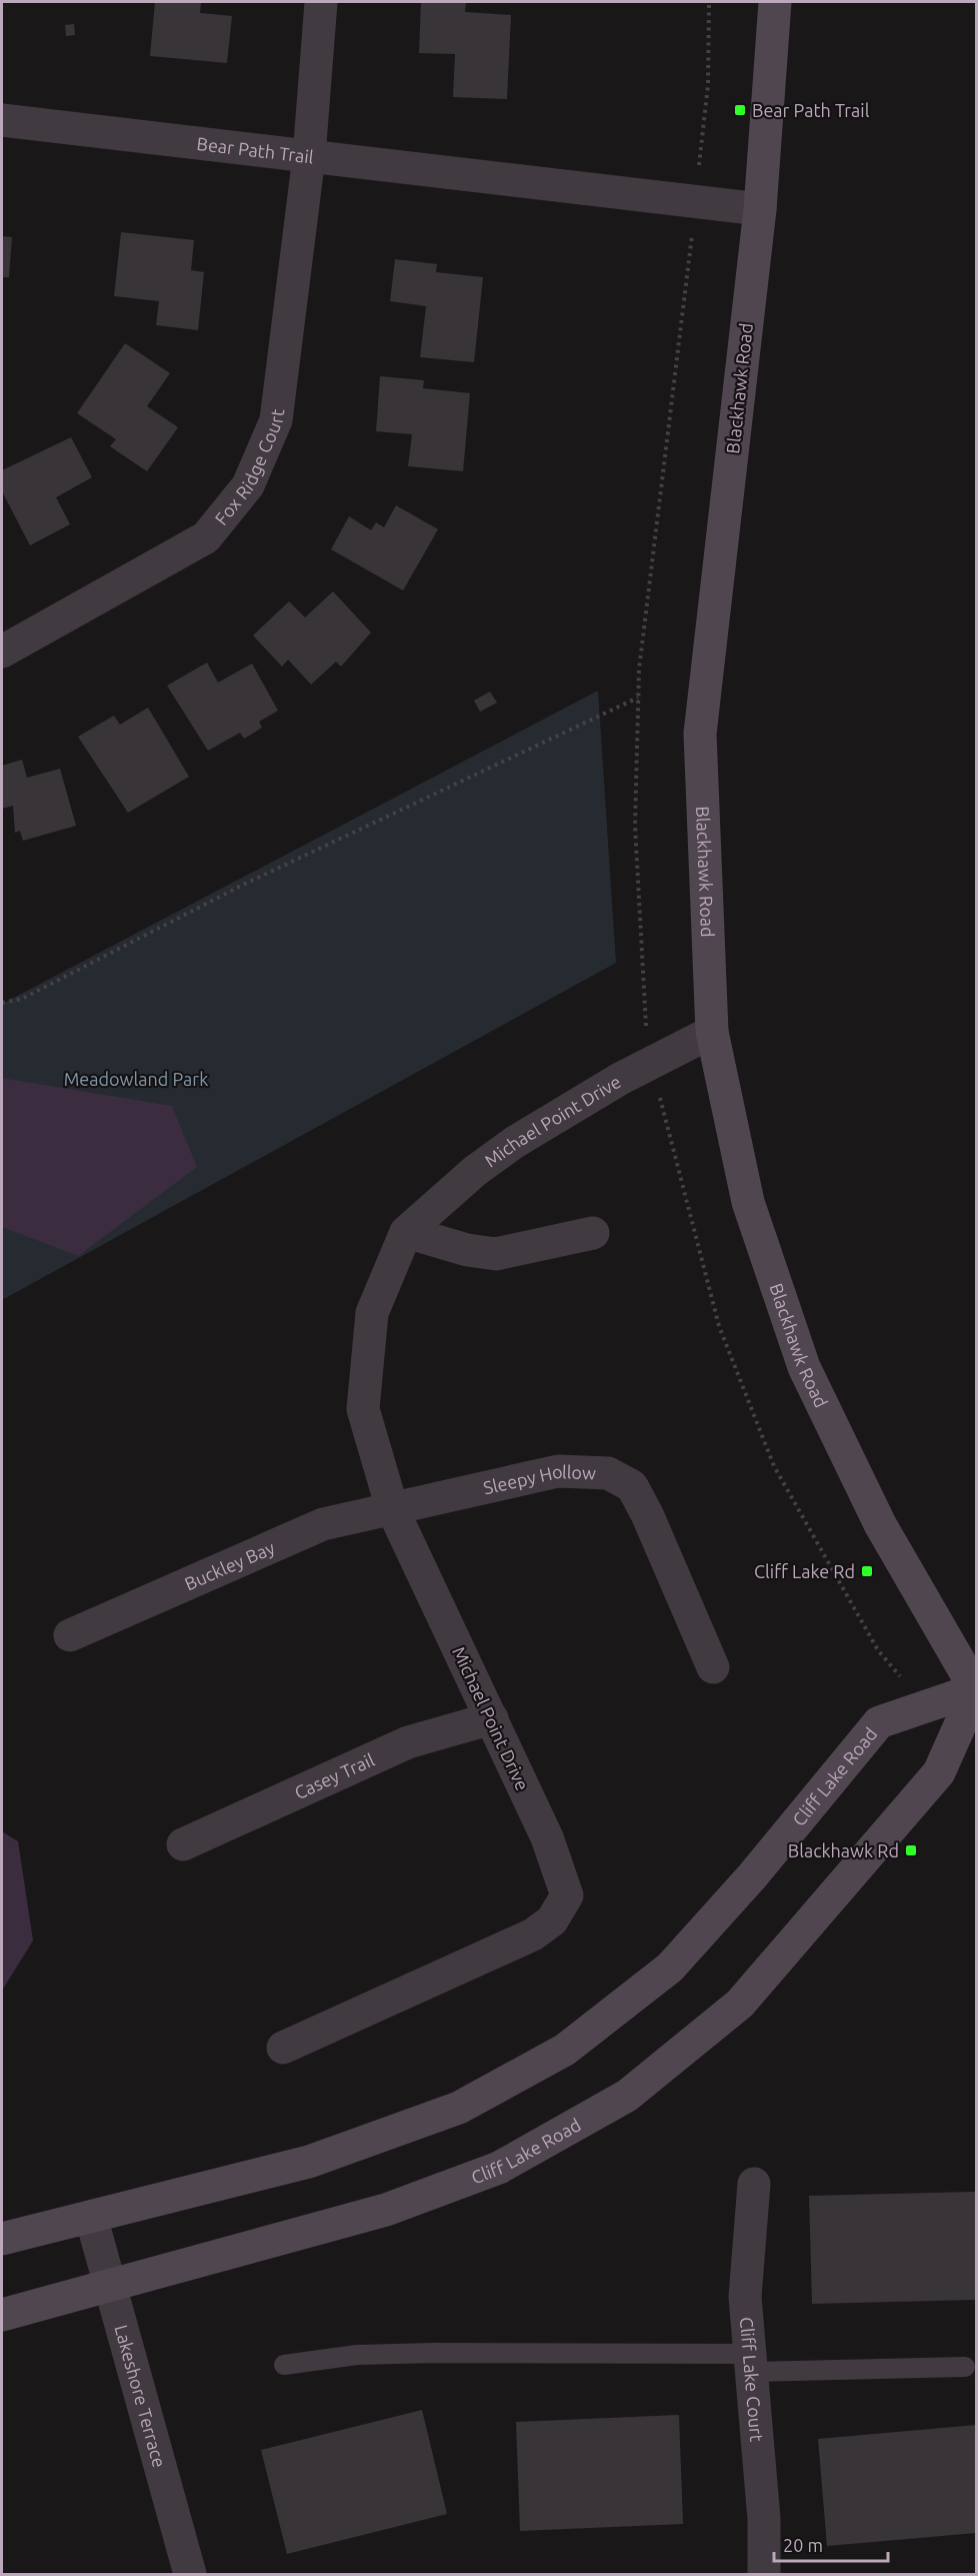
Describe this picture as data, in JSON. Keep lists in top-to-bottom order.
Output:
{
  "streets": {
    "street": [
      "Bear Path Trail",
      "Blackhawk Road",
      "Fox Ridge Court",
      "Michael Point Drive",
      "Sleepy Hollow",
      "Buckley Bay",
      "Casey Trail",
      "Cliff Lake Road",
      "Cliff Lake Court",
      "Lakeshore Terrace"
    ]
  },
  "crossings": [
    ["Bear Path Trail", "Blackhawk Road"],
    ["Bear Path Trail", "Fox Ridge Court"],
    ["Blackhawk Road", "Michael Point Drive"],
    ["Blackhawk Road", "Cliff Lake Road"],
    ["Michael Point Drive", "Sleepy Hollow"],
    ["Michael Point Drive", "Buckley Bay"],
    ["Michael Point Drive", "Casey Trail"],
    ["Sleepy Hollow", "Buckley Bay"],
    ["Cliff Lake Road", "Lakeshore Terrace"]
  ],
  "parks": ["Meadowland Park"],
  "places": {
    "transit": ["Bear Path Trail", "Cliff Lake Rd", "Blackhawk Rd"]
  },
  "scale_bar": "20 m"
}
